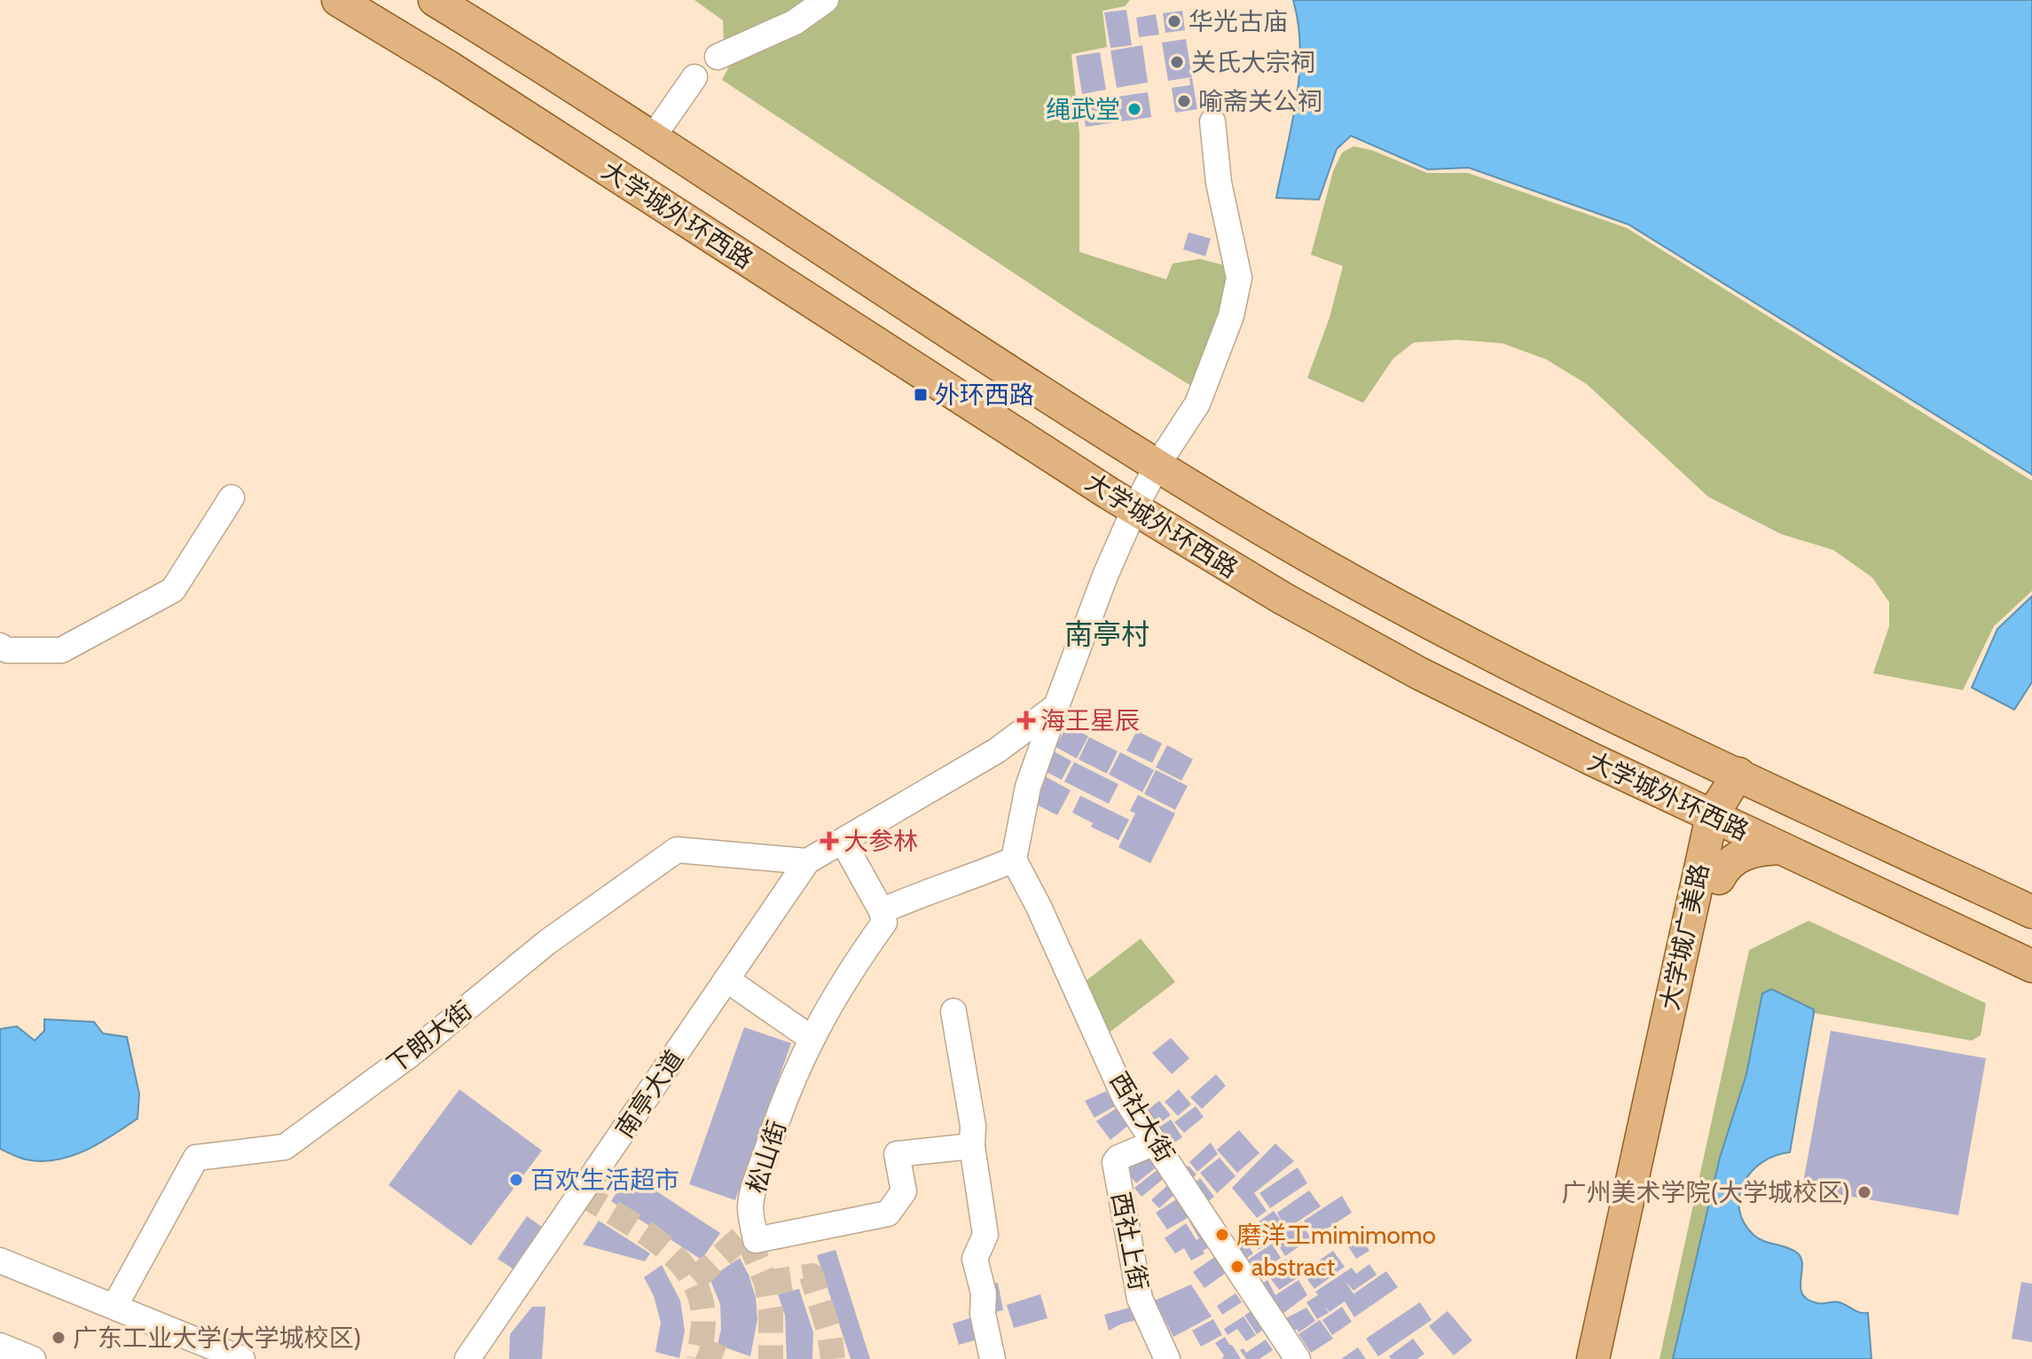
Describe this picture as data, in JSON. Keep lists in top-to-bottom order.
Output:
{
  "streets": {
    "main road": ["大学城外环西路", "大学城广美路"],
    "street": [
      "下朗大街",
      "南亭大道",
      "西社大街",
      "松山街",
      "西社上街"
    ]
  },
  "crossings": [
    ["大学城外环西路", "大学城广美路"],
    ["下朗大街", "南亭大道"],
    ["西社大街", "西社上街"]
  ],
  "districts": ["南亭村"],
  "places": {
    "other": [
      "华光古庙",
      "关氏大宗祠",
      "喻斋关公祠",
      "绳武堂",
      "百欢生活超市",
      "广州美术学院(大学城校区)",
      "磨洋工mimimomo",
      "abstract",
      "广东工业大学(大学城校区)"
    ],
    "transit": ["外环西路"],
    "health": ["海王星辰", "大参林"]
  }
}
